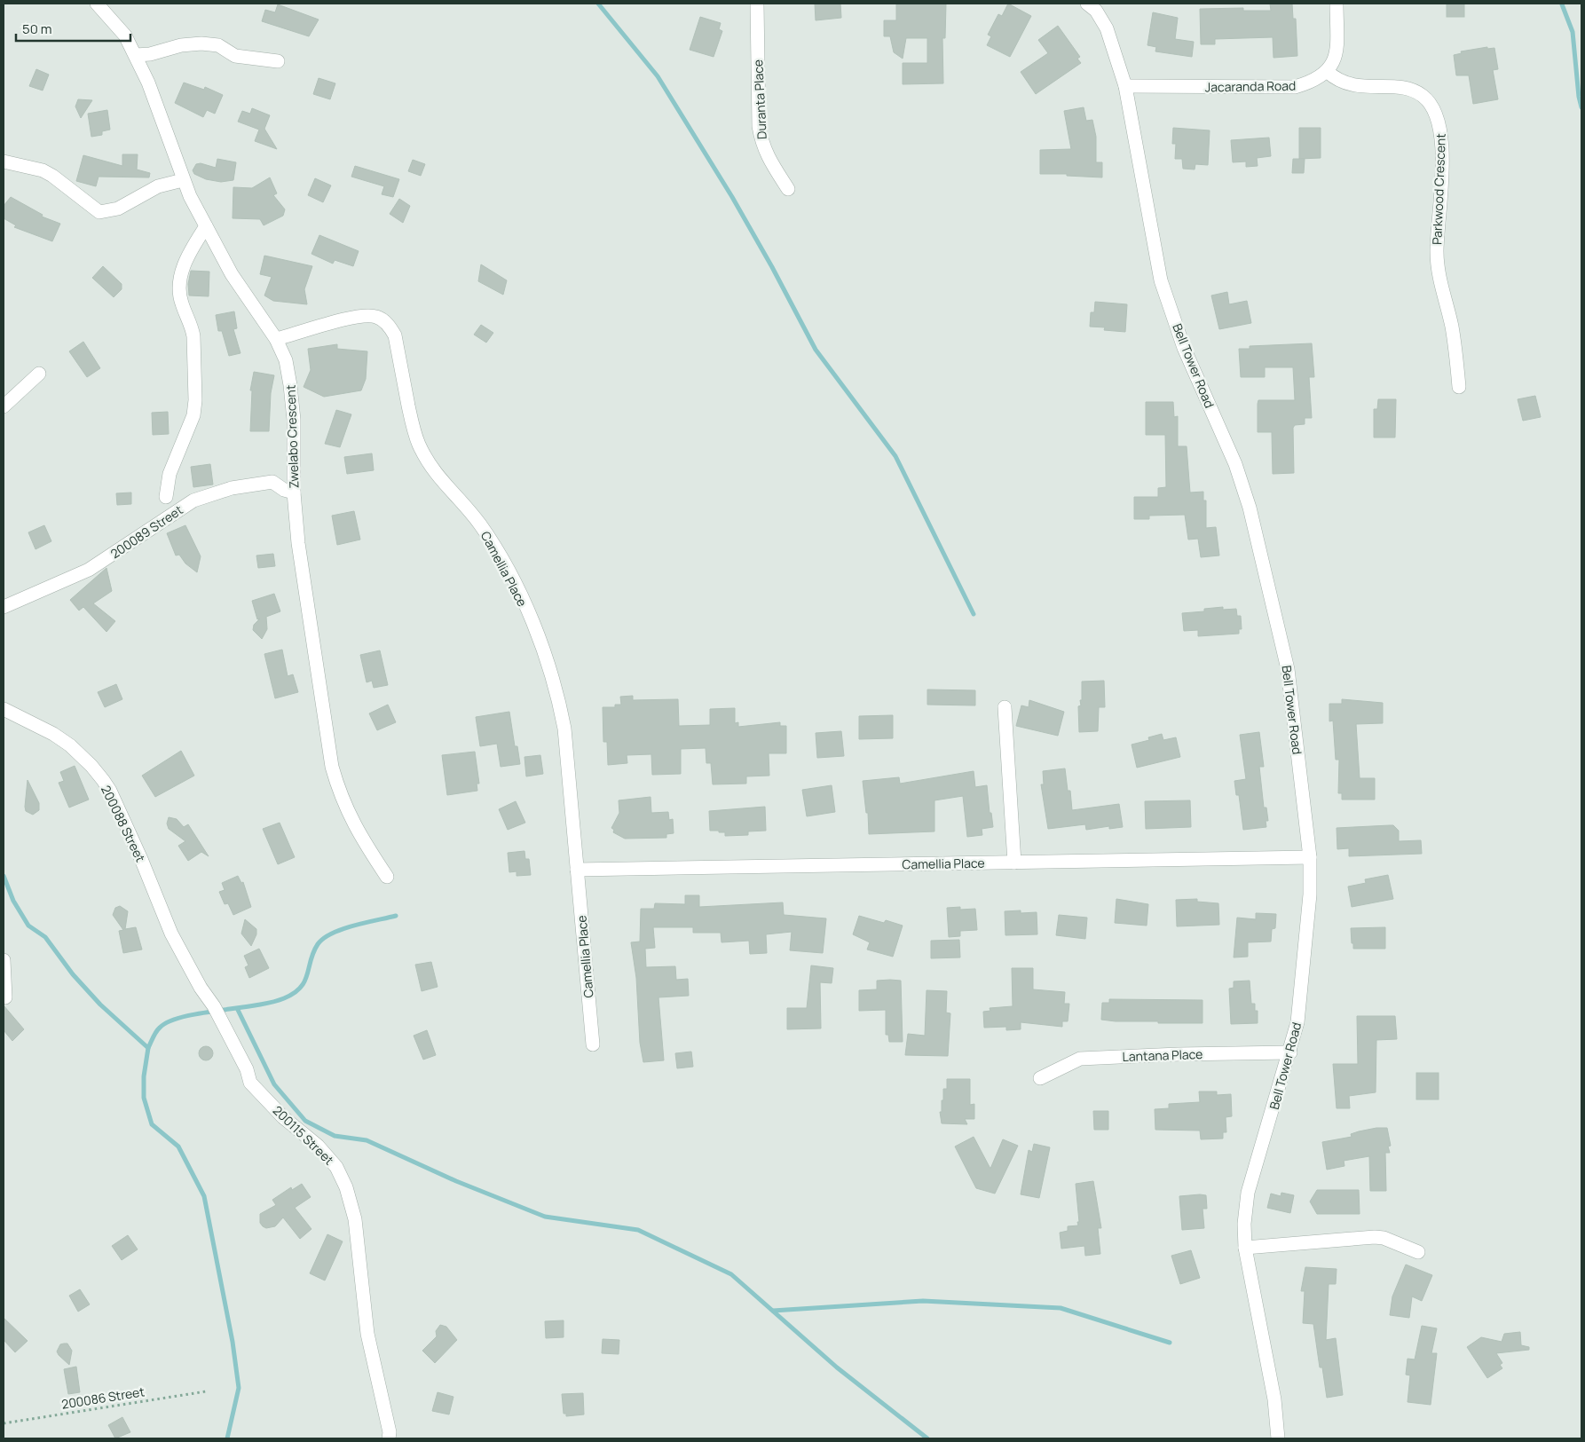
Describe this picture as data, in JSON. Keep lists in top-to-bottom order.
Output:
{
  "streets": {
    "street": [
      "Jacaranda Road",
      "Duranta Place",
      "Parkwood Crescent",
      "Bell Tower Road",
      "Zwelabo Crescent",
      "200089 Street",
      "Camellia Place",
      "200088 Street",
      "Lantana Place",
      "200115 Street"
    ],
    "path": ["200086 Street"]
  },
  "crossings": [
    ["Jacaranda Road", "Parkwood Crescent"],
    ["Jacaranda Road", "Bell Tower Road"],
    ["Bell Tower Road", "Camellia Place"],
    ["Bell Tower Road", "Lantana Place"],
    ["Zwelabo Crescent", "200089 Street"],
    ["Zwelabo Crescent", "Camellia Place"],
    ["200088 Street", "200115 Street"]
  ],
  "scale_bar": "50 m"
}
